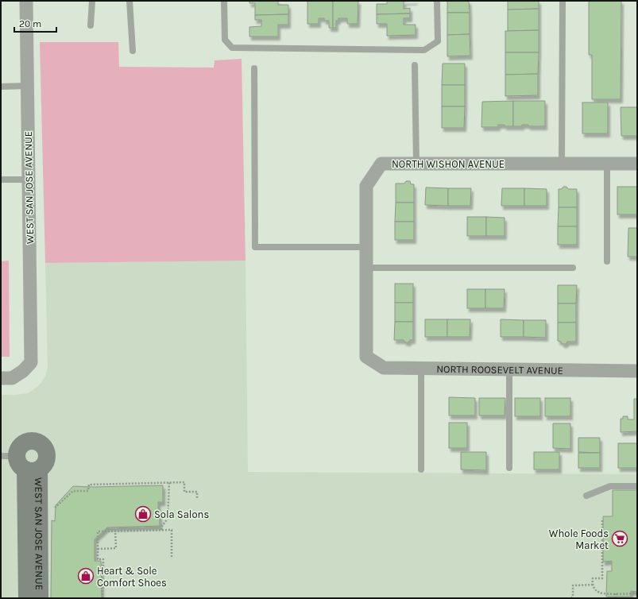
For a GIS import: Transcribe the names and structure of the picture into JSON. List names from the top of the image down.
{
  "streets": {
    "street": ["NORTH WISHON AVENUE", "WEST SAN JOSE AVENUE", "NORTH ROOSEVELT AVENUE"]
  },
  "crossings": [
    ["NORTH WISHON AVENUE", "NORTH ROOSEVELT AVENUE"]
  ],
  "places": {
    "shop": ["Sola Salons", "Heart & Sole Comfort Shoes"],
    "supermarket": ["Whole Foods Market"]
  },
  "scale_bar": "20 m"
}
